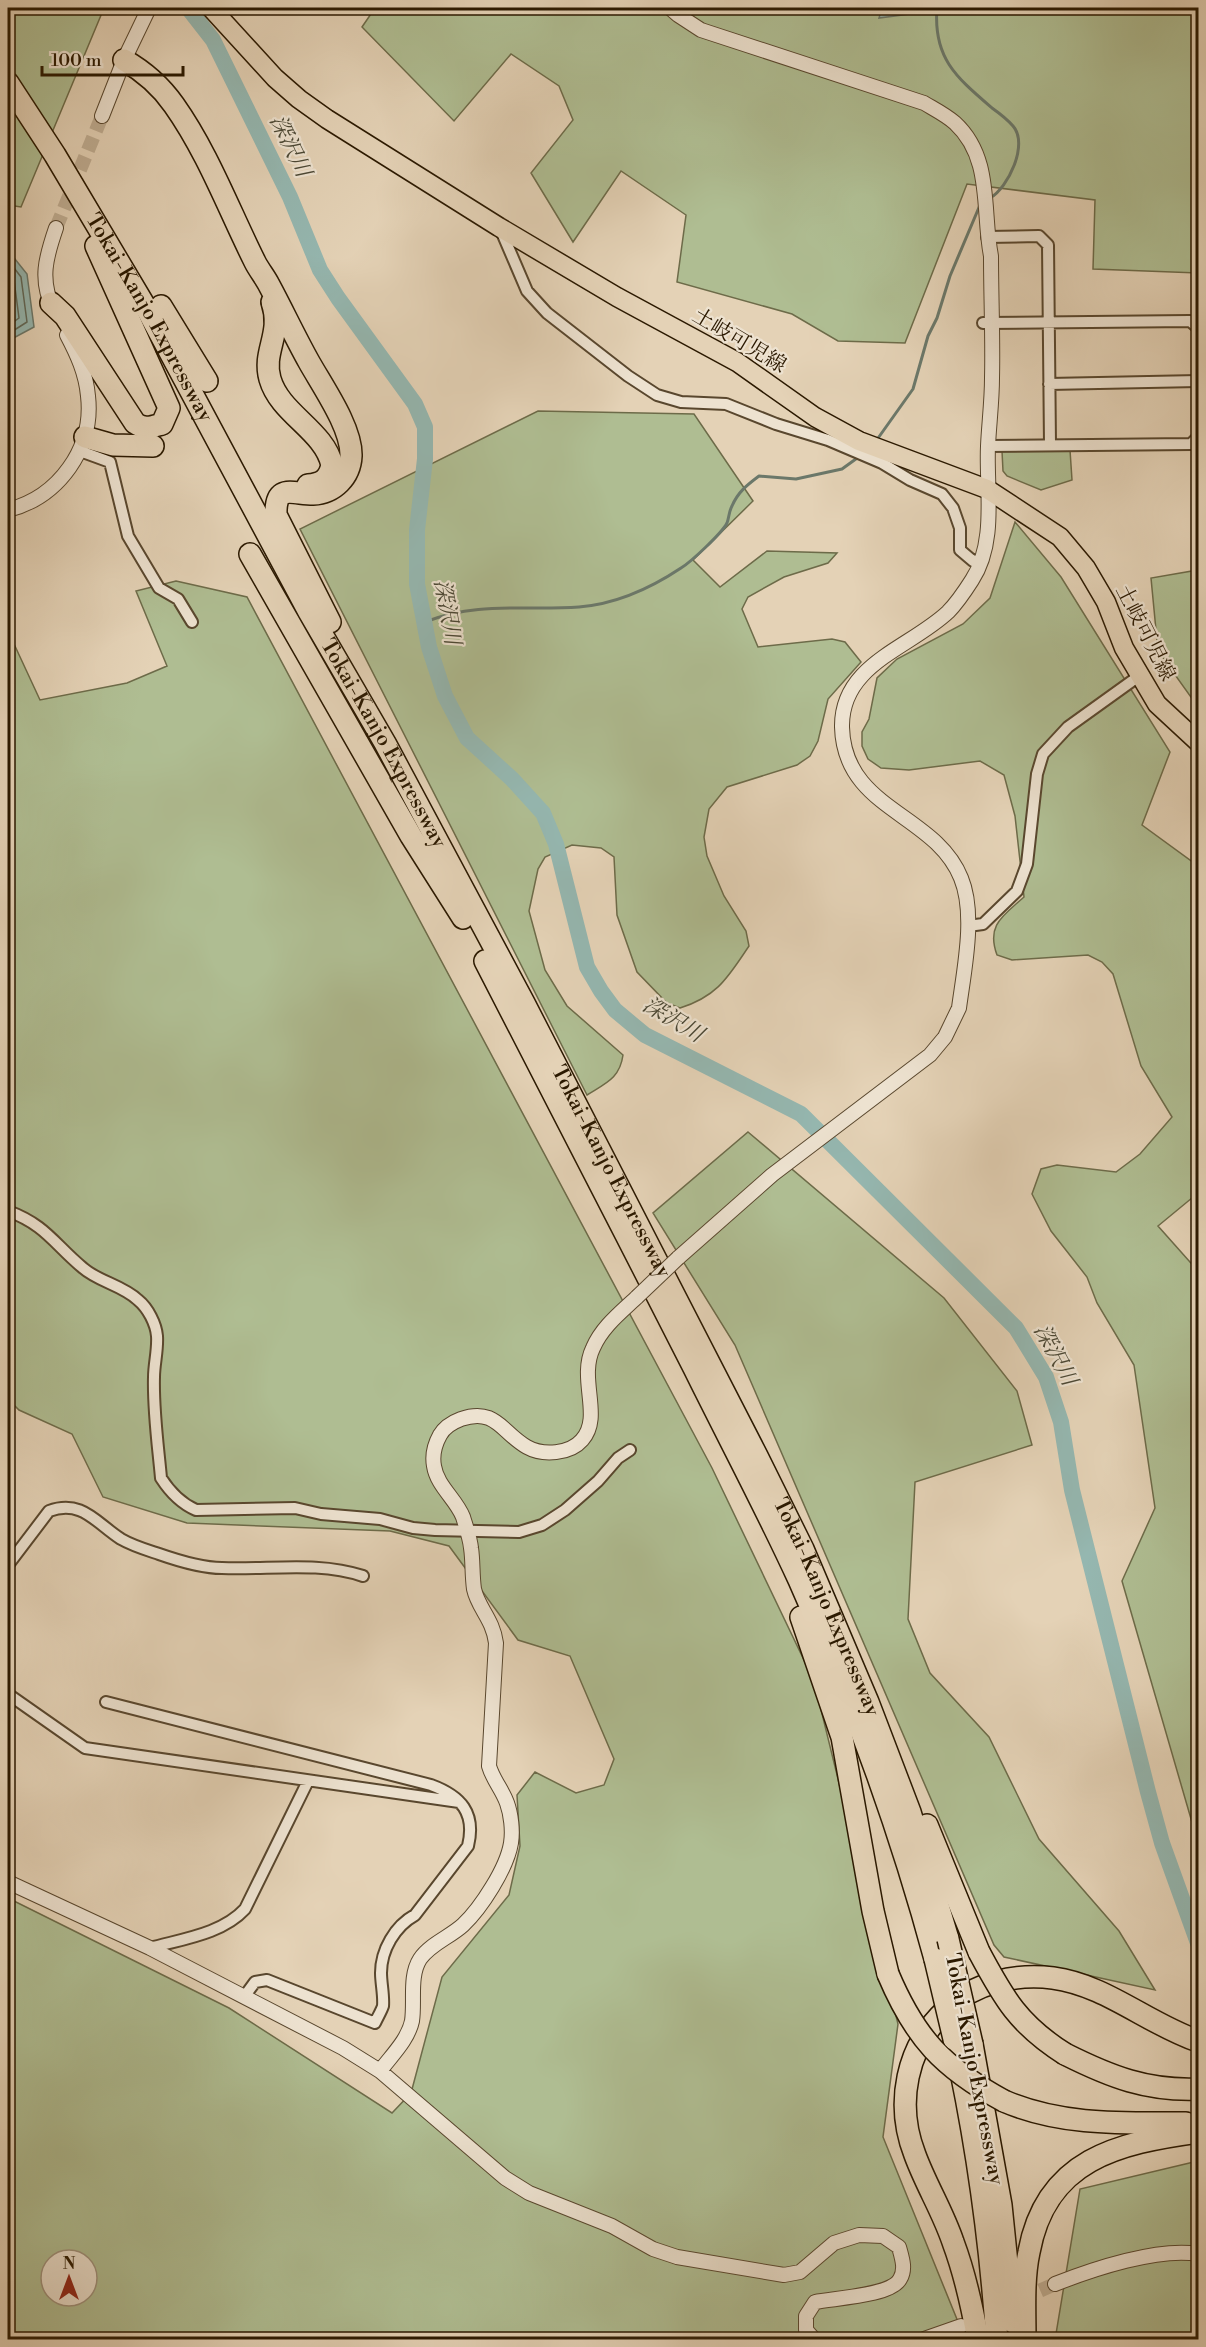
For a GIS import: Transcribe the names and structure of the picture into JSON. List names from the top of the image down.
{
  "streets": {
    "highway": ["Tokai-Kanjo Expressway"],
    "main road": ["土岐可児線"]
  },
  "water": ["深沢川"],
  "scale_bar": "100 m",
  "north": "top"
}
